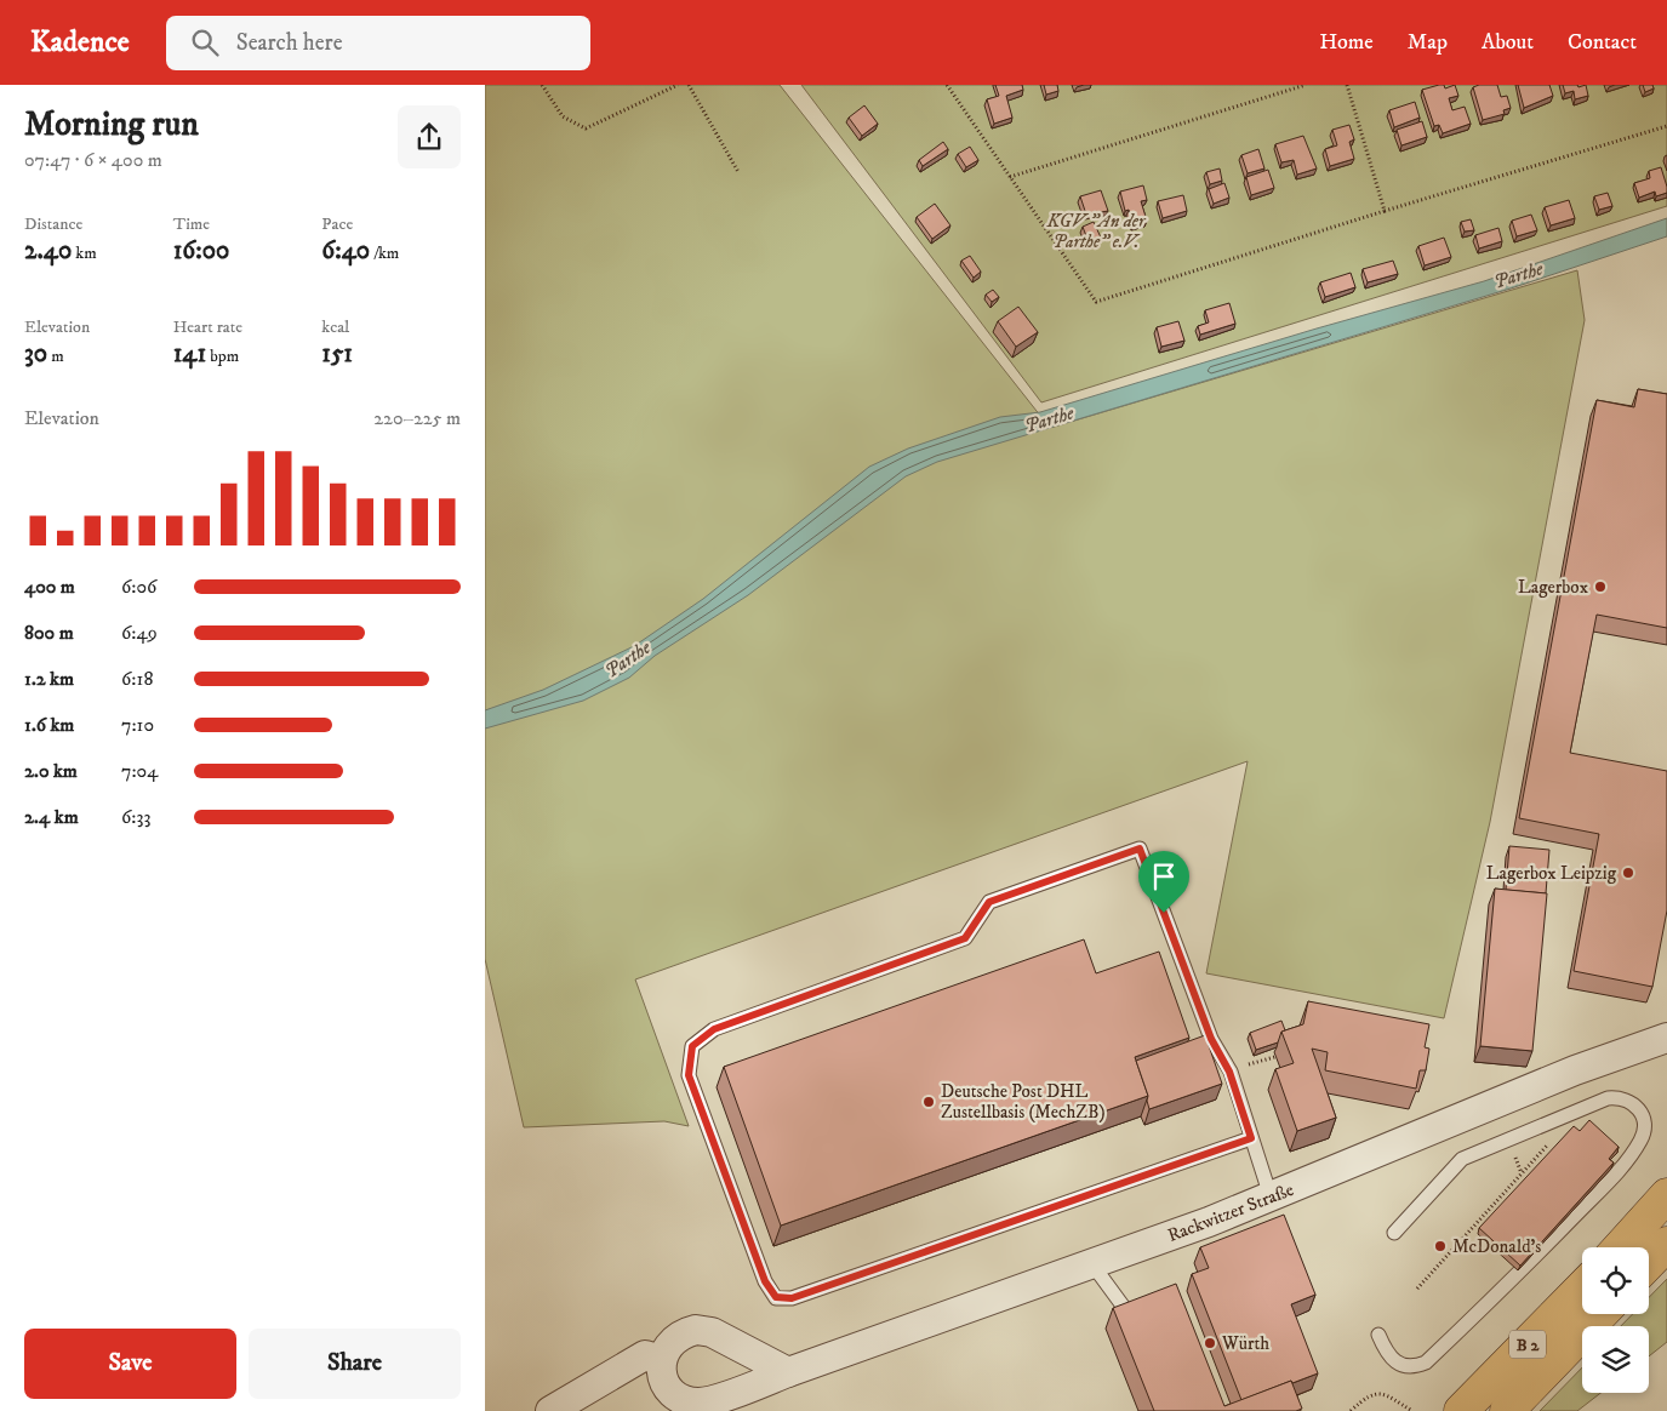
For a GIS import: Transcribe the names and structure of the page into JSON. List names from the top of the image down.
{
  "streets": {
    "main road": ["B 2"],
    "street": ["Rackwitzer Straße"]
  },
  "water": ["Parthe"],
  "parks": ["KGV \"An der Parthe\" e.V."],
  "places": [
    "Lagerbox",
    "Lagerbox Leipzig",
    "Deutsche Post DHL Zustellbasis (MechZB)",
    "McDonald's",
    "Würth"
  ],
  "page": {
    "header": "Kadence",
    "search": "Search here",
    "nav": [
      "Home",
      "Map",
      "About",
      "Contact"
    ],
    "heading": ["Morning run", "07:47 · 6 × 400 m"],
    "stats": [
      ["Distance", "2.40 km"],
      ["Time", "16:00"],
      ["Pace", "6:40 /km"],
      ["Elevation", "30 m"],
      ["Heart rate", "141 bpm"],
      ["kcal", "151"]
    ],
    "chart": ["Elevation", "220–225 m"],
    "list": [
      {
        "name": "400 m",
        "note": "6:06"
      },
      {
        "name": "800 m",
        "note": "6:49"
      },
      {
        "name": "1.2 km",
        "note": "6:18"
      },
      {
        "name": "1.6 km",
        "note": "7:10"
      },
      {
        "name": "2.0 km",
        "note": "7:04"
      },
      {
        "name": "2.4 km",
        "note": "6:33"
      }
    ],
    "buttons": ["Save", "Share"]
  }
}
